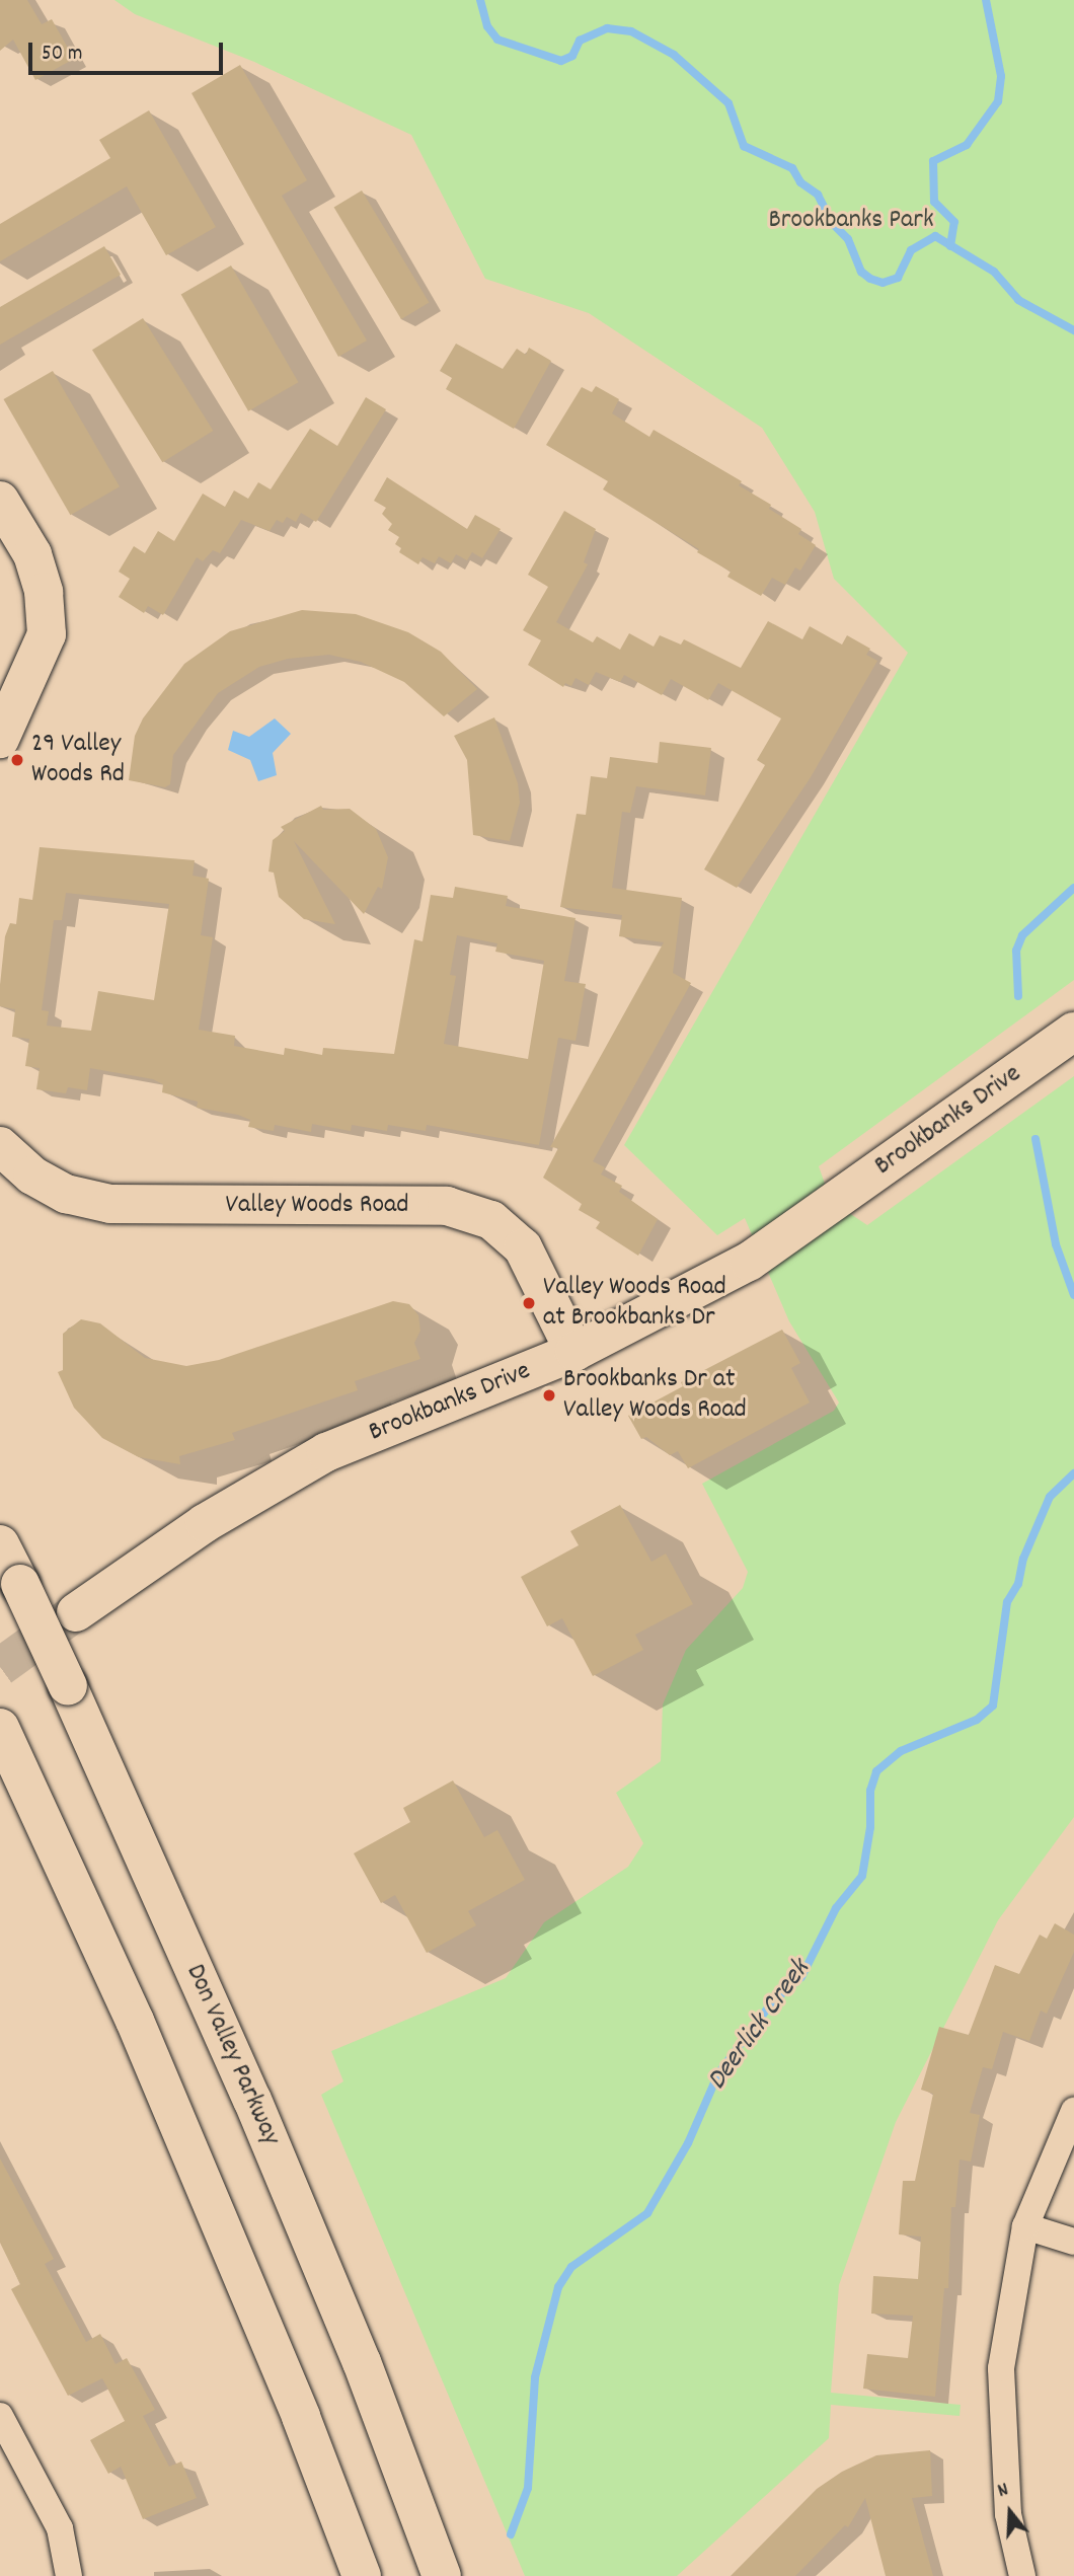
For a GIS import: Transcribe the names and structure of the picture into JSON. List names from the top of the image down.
{
  "streets": {
    "main road": ["Brookbanks Drive", "Valley Woods Road", "Don Valley Parkway"]
  },
  "crossings": [
    ["Brookbanks Drive", "Valley Woods Road"]
  ],
  "water": ["Deerlick Creek"],
  "parks": ["Brookbanks Park"],
  "places": ["29 Valley Woods Rd", "Valley Woods Road at Brookbanks Dr", "Brookbanks Dr at Valley Woods Road"],
  "scale_bar": "50 m",
  "north": "top"
}
